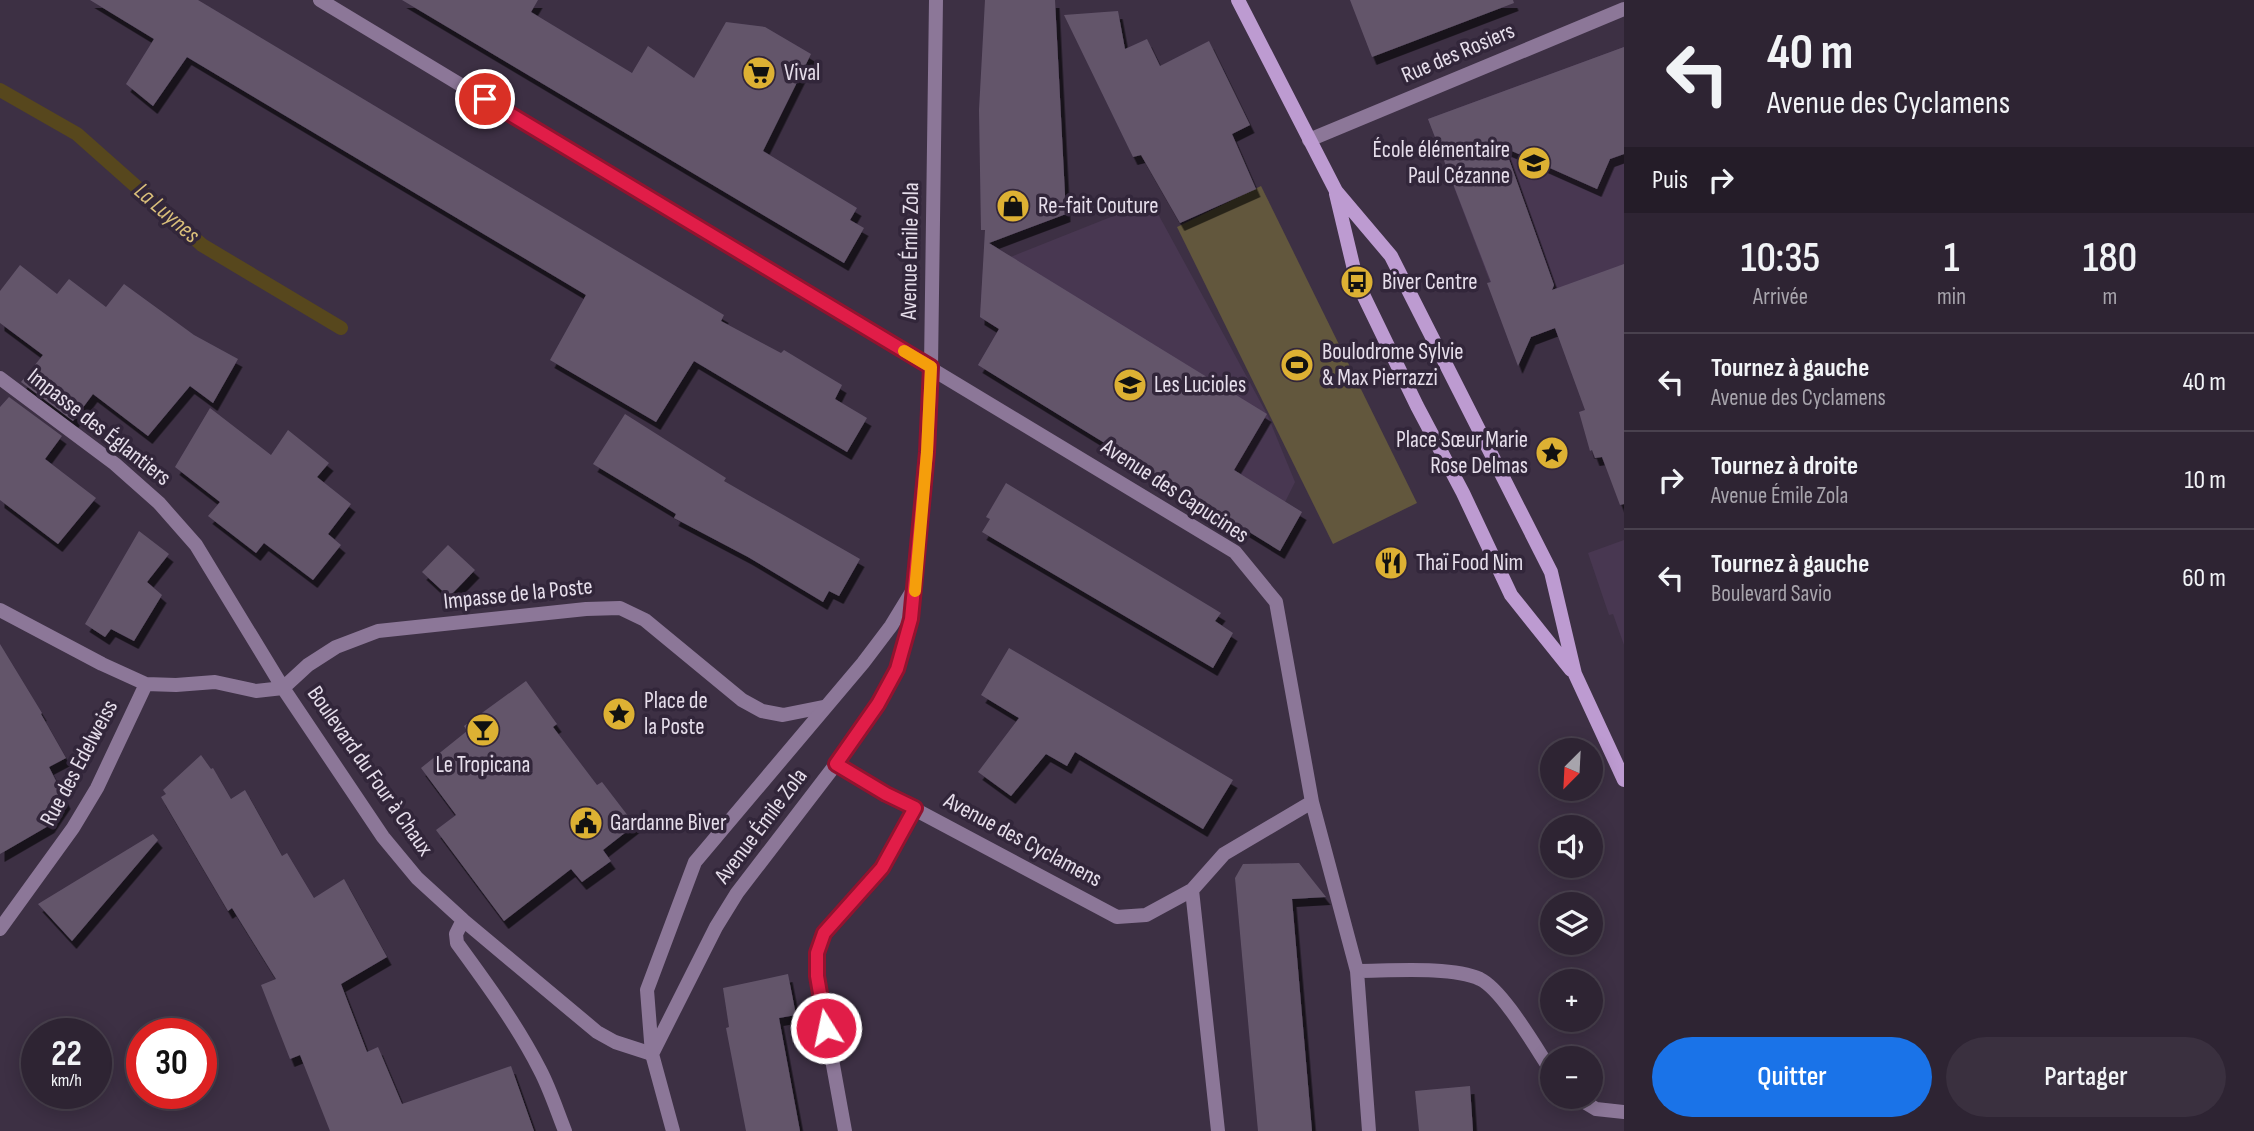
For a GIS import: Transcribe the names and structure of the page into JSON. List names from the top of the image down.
{
  "streets": {
    "street": [
      "Rue des Rosiers",
      "Avenue Émile Zola",
      "Impasse des Églantiers",
      "Avenue des Capucines",
      "Impasse de la Poste",
      "Rue des Edelweiss",
      "Boulevard du Four à Chaux",
      "Avenue des Cyclamens"
    ]
  },
  "crossings": [
    ["Avenue Émile Zola", "Avenue des Capucines"],
    ["Avenue Émile Zola", "Impasse de la Poste"],
    ["Avenue Émile Zola", "Boulevard du Four à Chaux"],
    ["Avenue Émile Zola", "Avenue des Cyclamens"],
    ["Impasse des Églantiers", "Impasse de la Poste"],
    ["Impasse des Églantiers", "Boulevard du Four à Chaux"],
    ["Avenue des Capucines", "Avenue des Cyclamens"],
    ["Impasse de la Poste", "Boulevard du Four à Chaux"],
    ["Rue des Edelweiss", "Boulevard du Four à Chaux"]
  ],
  "water": ["La Luynes"],
  "places": {
    "supermarket": ["Vival"],
    "school or university": ["École élémentaire Paul Cézanne", "Les Lucioles"],
    "shop": ["Re-fait Couture"],
    "bus stop": ["Biver Centre"],
    "sports": ["Boulodrome Sylvie & Max Pierrazzi"],
    "place": ["Place Sœur Marie Rose Delmas", "Place de la Poste"],
    "restaurant": ["Thaï Food Nim"],
    "bar": ["Le Tropicana"],
    "public building": ["Gardanne Biver"]
  },
  "north": "bottom left",
  "page": {
    "turn": ["40 m", "Avenue des Cyclamens"],
    "then": "Puis",
    "eta": [
      "10:35",
      "Arrivée",
      "1",
      "min",
      "180",
      "m"
    ],
    "list": [
      {
        "name": "Tournez à gauche",
        "note": "Avenue des Cyclamens",
        "value": "40 m"
      },
      {
        "name": "Tournez à droite",
        "note": "Avenue Émile Zola",
        "value": "10 m"
      },
      {
        "name": "Tournez à gauche",
        "note": "Boulevard Savio",
        "value": "60 m"
      }
    ],
    "map_buttons": ["+", "−"],
    "speed": "22 km/h",
    "limit": "30",
    "buttons": ["Quitter", "Partager"]
  }
}
